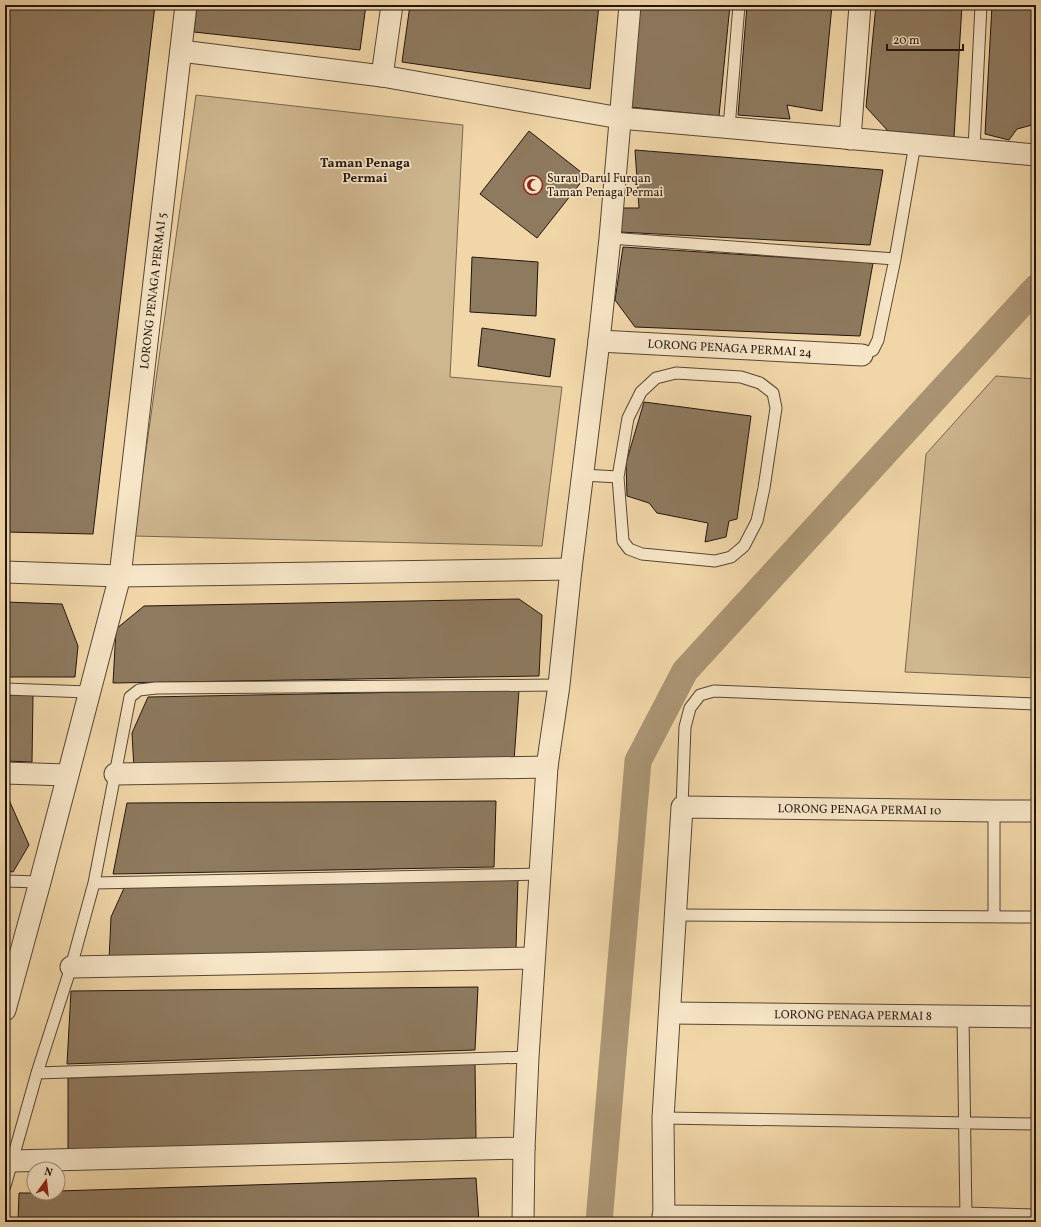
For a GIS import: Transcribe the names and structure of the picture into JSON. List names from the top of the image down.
{
  "streets": {
    "street": [
      "LORONG PENAGA PERMAI 5",
      "LORONG PENAGA PERMAI 24",
      "LORONG PENAGA PERMAI 10",
      "LORONG PENAGA PERMAI 8"
    ]
  },
  "districts": ["Taman Penaga Permai"],
  "places": {
    "mosque": ["Surau Darul Furqan Taman Penaga Permai"]
  },
  "scale_bar": "20 m",
  "north": "top"
}
